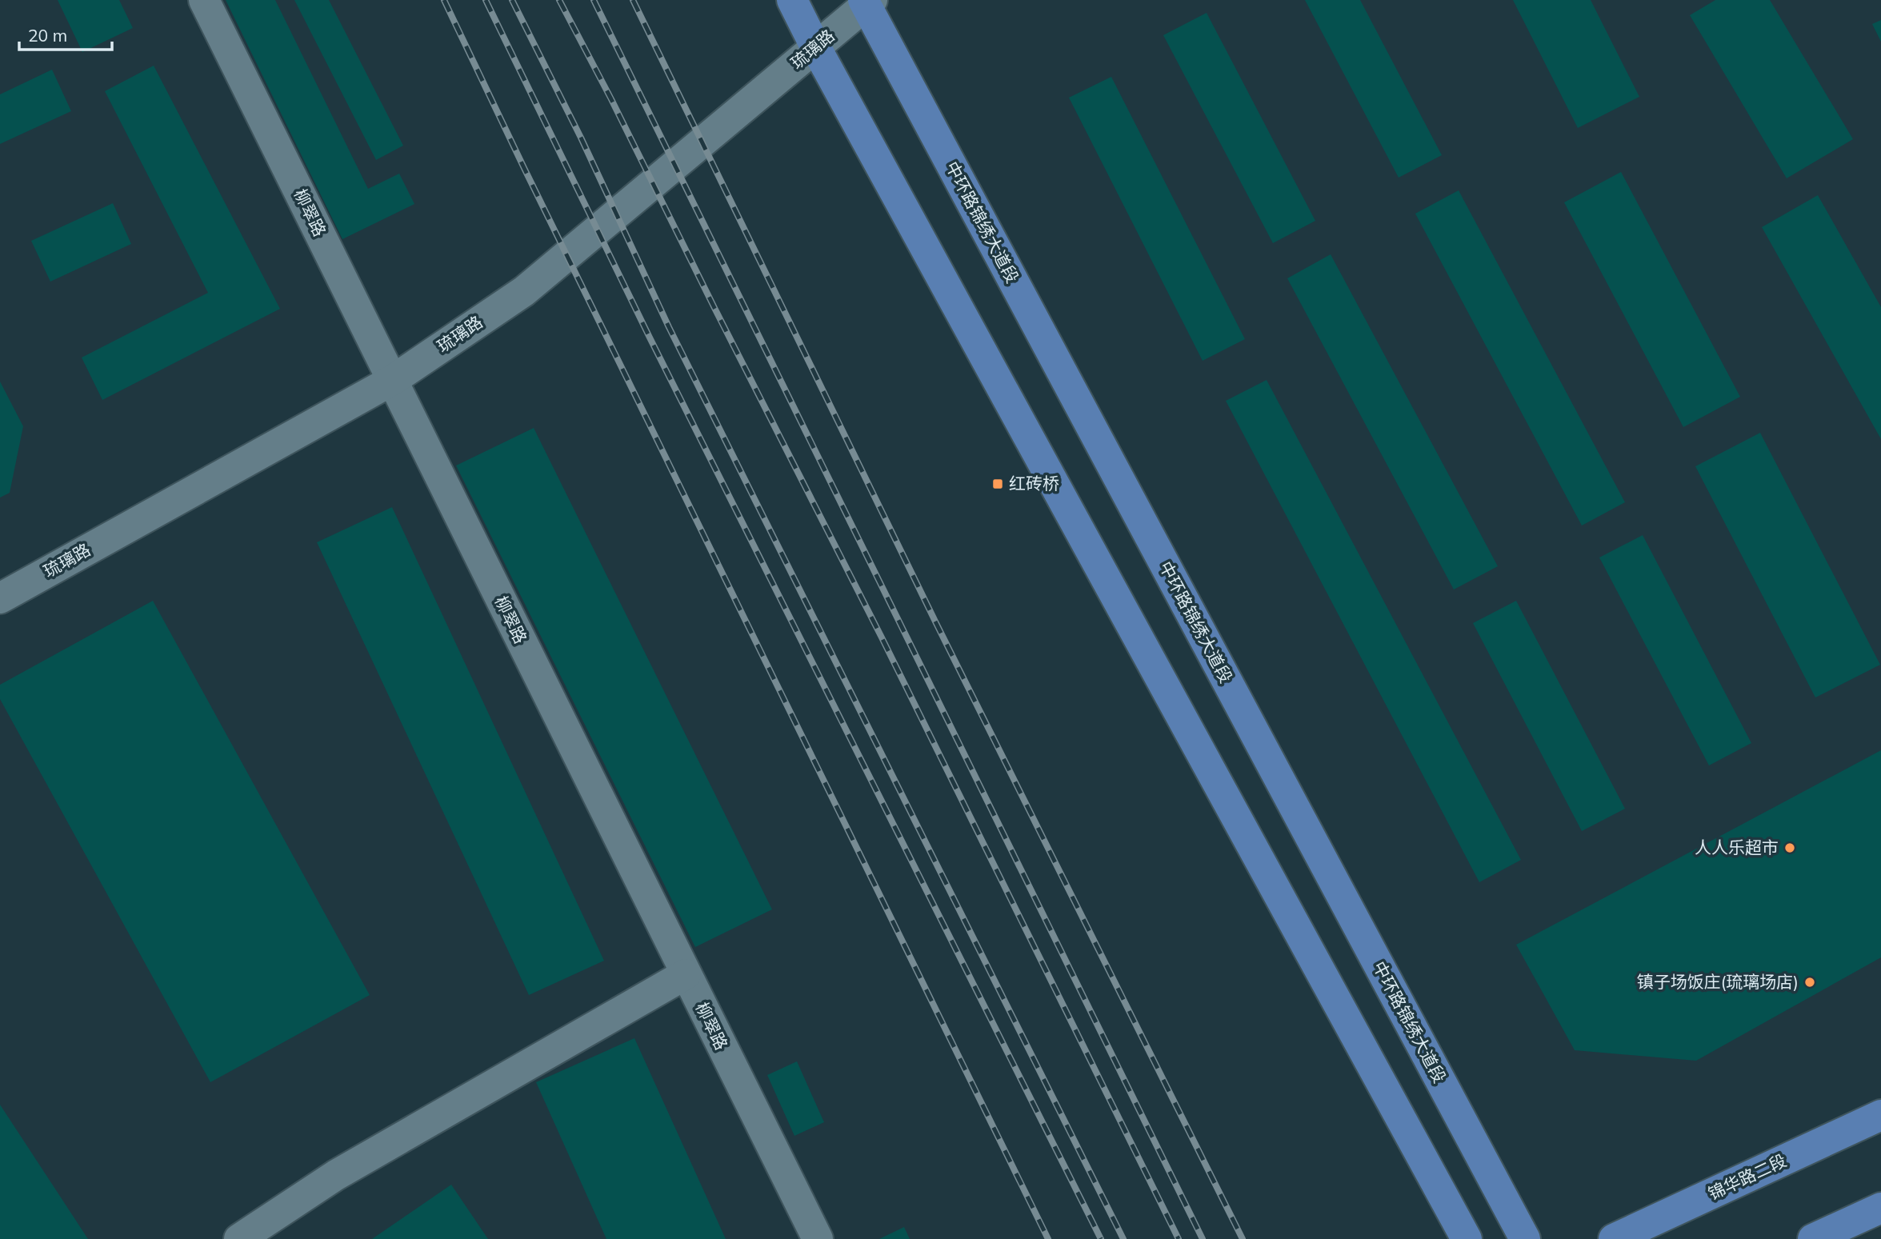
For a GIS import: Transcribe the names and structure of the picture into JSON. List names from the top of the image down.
{
  "streets": {
    "main road": ["中环路锦绣大道段", "锦华路二段"],
    "street": ["琉璃路", "柳翠路"]
  },
  "crossings": [
    ["琉璃路", "柳翠路"],
    ["琉璃路", "中环路锦绣大道段"]
  ],
  "places": {
    "transit": ["红砖桥"],
    "other": ["人人乐超市", "镇子场饭庄(琉璃场店)"]
  },
  "scale_bar": "20 m"
}
